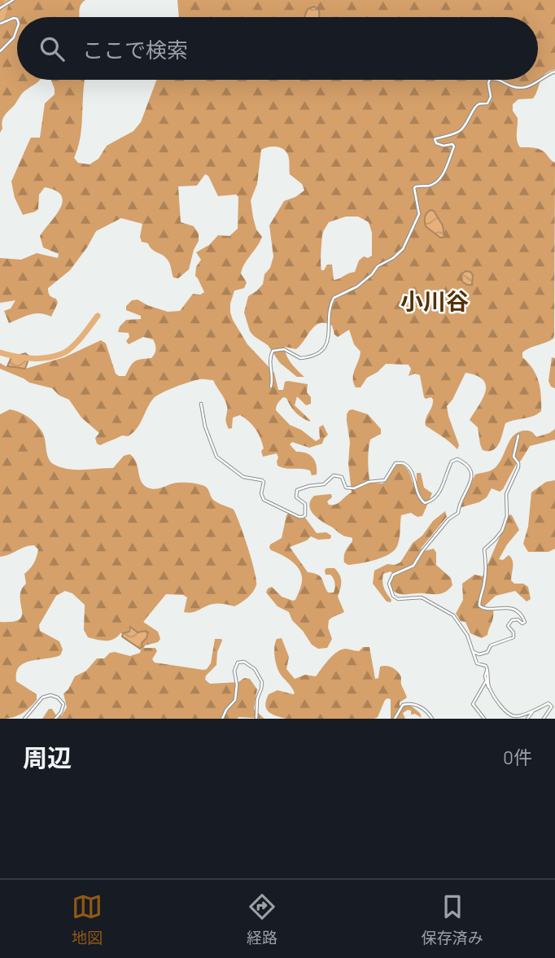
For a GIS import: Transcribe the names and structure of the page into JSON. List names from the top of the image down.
{
  "districts": ["小川谷"],
  "page": {
    "search": "ここで検索",
    "heading": ["周辺", "0件"],
    "nav": ["地図", "経路", "保存済み"]
  }
}
